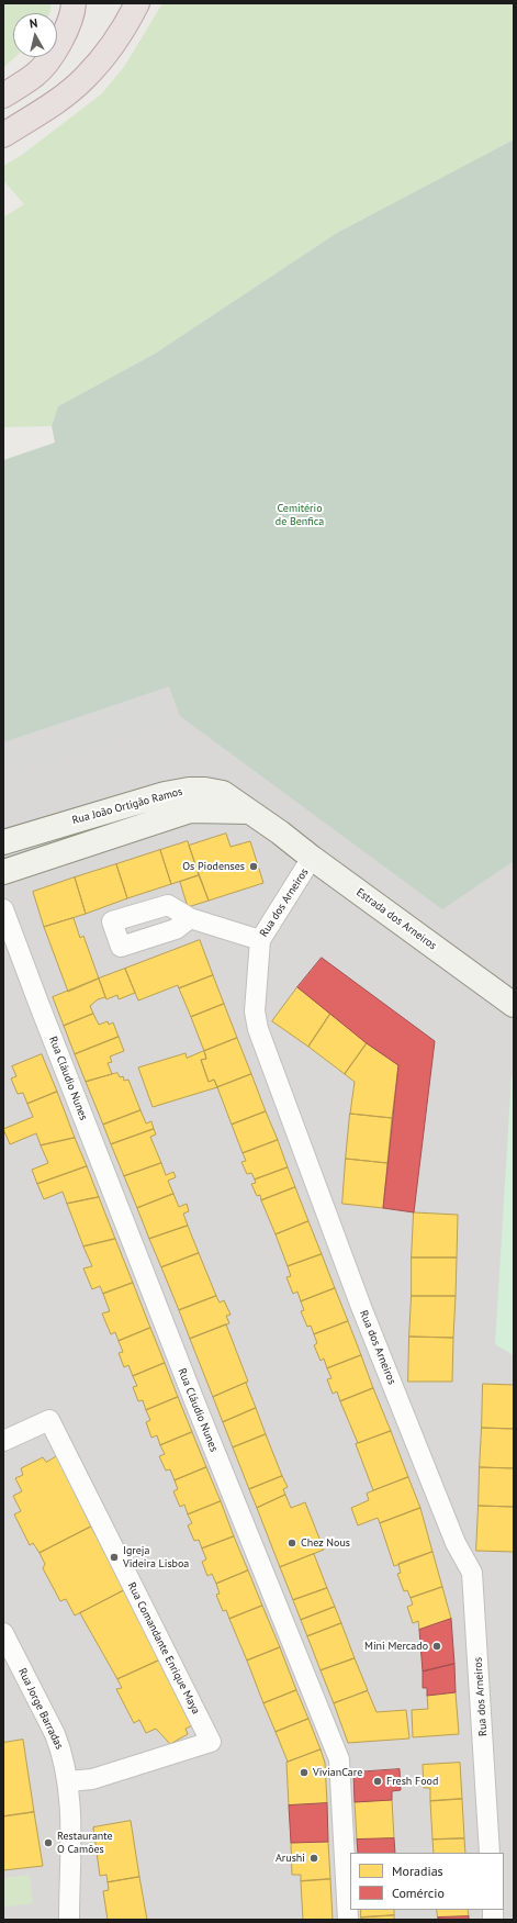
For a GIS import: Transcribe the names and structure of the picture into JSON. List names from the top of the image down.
{
  "streets": {
    "street": [
      "Rua João Ortigão Ramos",
      "Rua dos Arneiros",
      "Estrada dos Arneiros",
      "Rua Cláudio Nunes",
      "Rua Comandante Enrique Maya",
      "Rua Jorge Barradas"
    ]
  },
  "crossings": [
    ["Rua João Ortigão Ramos", "Estrada dos Arneiros"],
    ["Rua dos Arneiros", "Estrada dos Arneiros"],
    ["Rua Comandante Enrique Maya", "Rua Jorge Barradas"]
  ],
  "parks": ["Cemitério de Benfica"],
  "places": [
    "Os Piodenses",
    "Chez Nous",
    "Igreja Videira Lisboa",
    "Mini Mercado",
    "VivianCare",
    "Fresh Food",
    "Restaurante O Camões",
    "Arushi"
  ],
  "legend": ["Moradias", "Comércio"],
  "north": "top"
}
